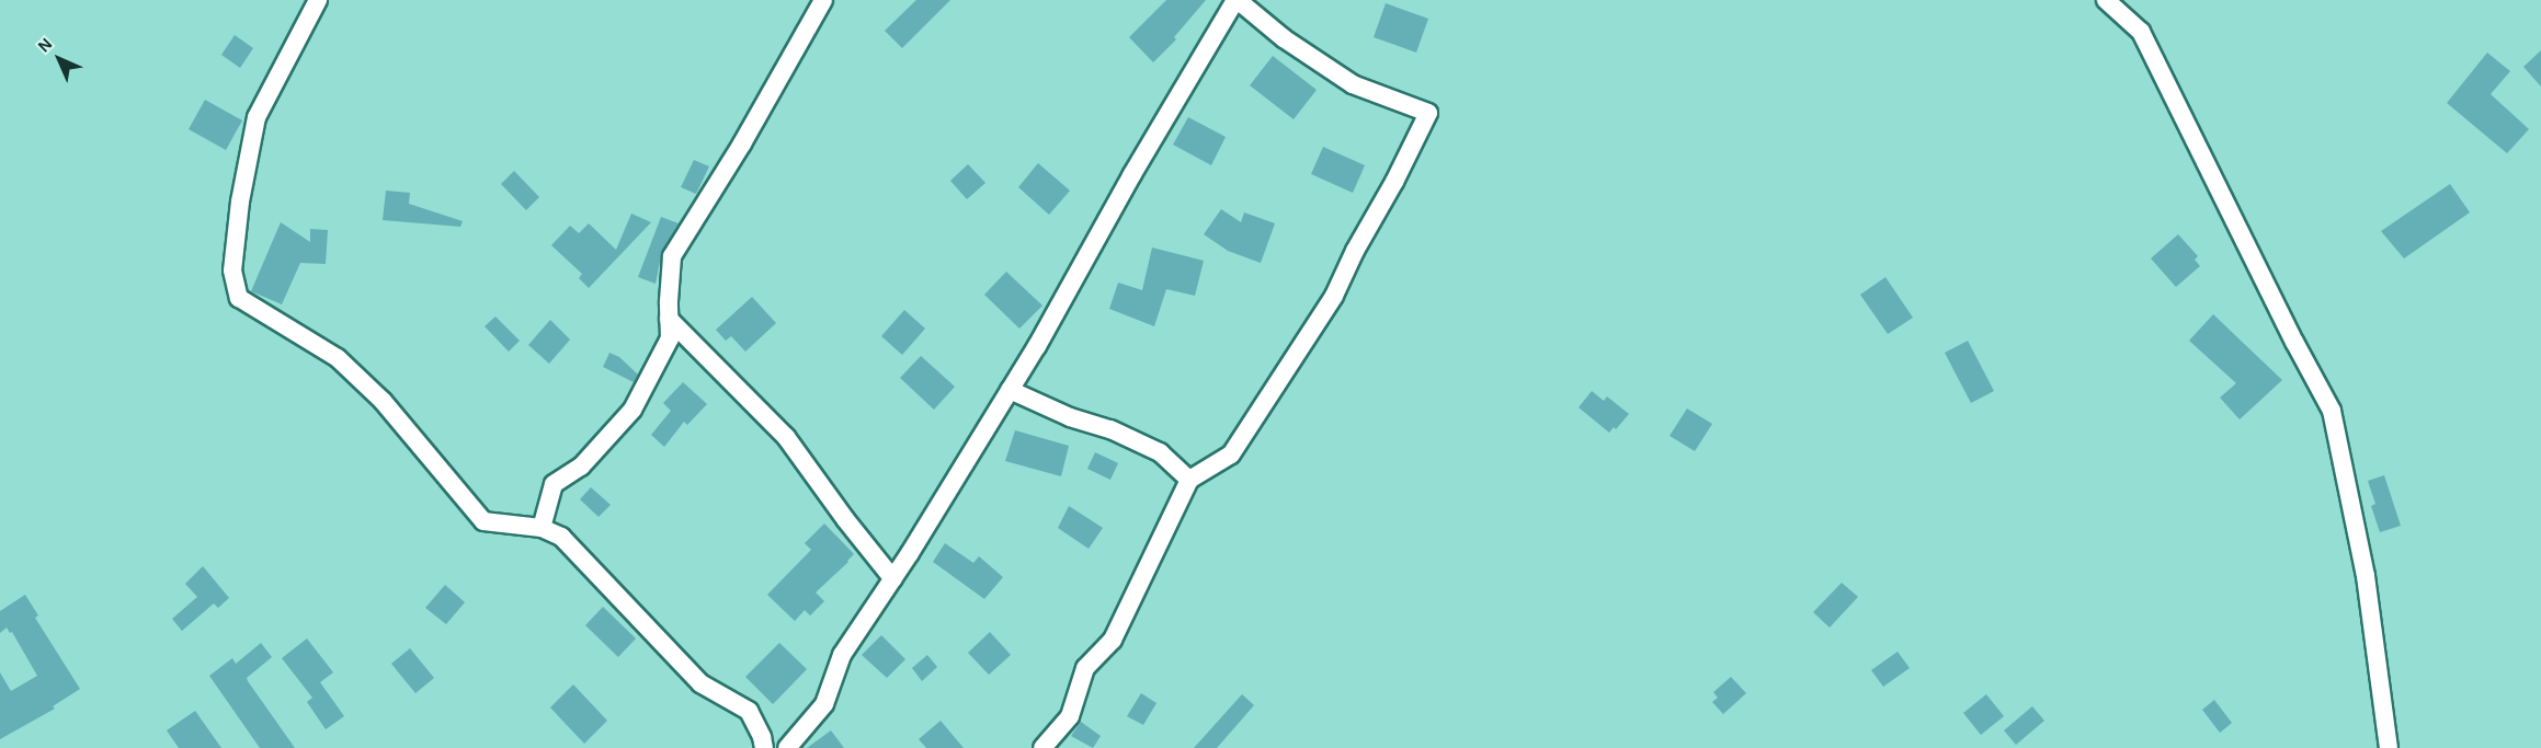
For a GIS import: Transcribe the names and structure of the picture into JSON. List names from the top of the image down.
{
  "north": "top left"
}
